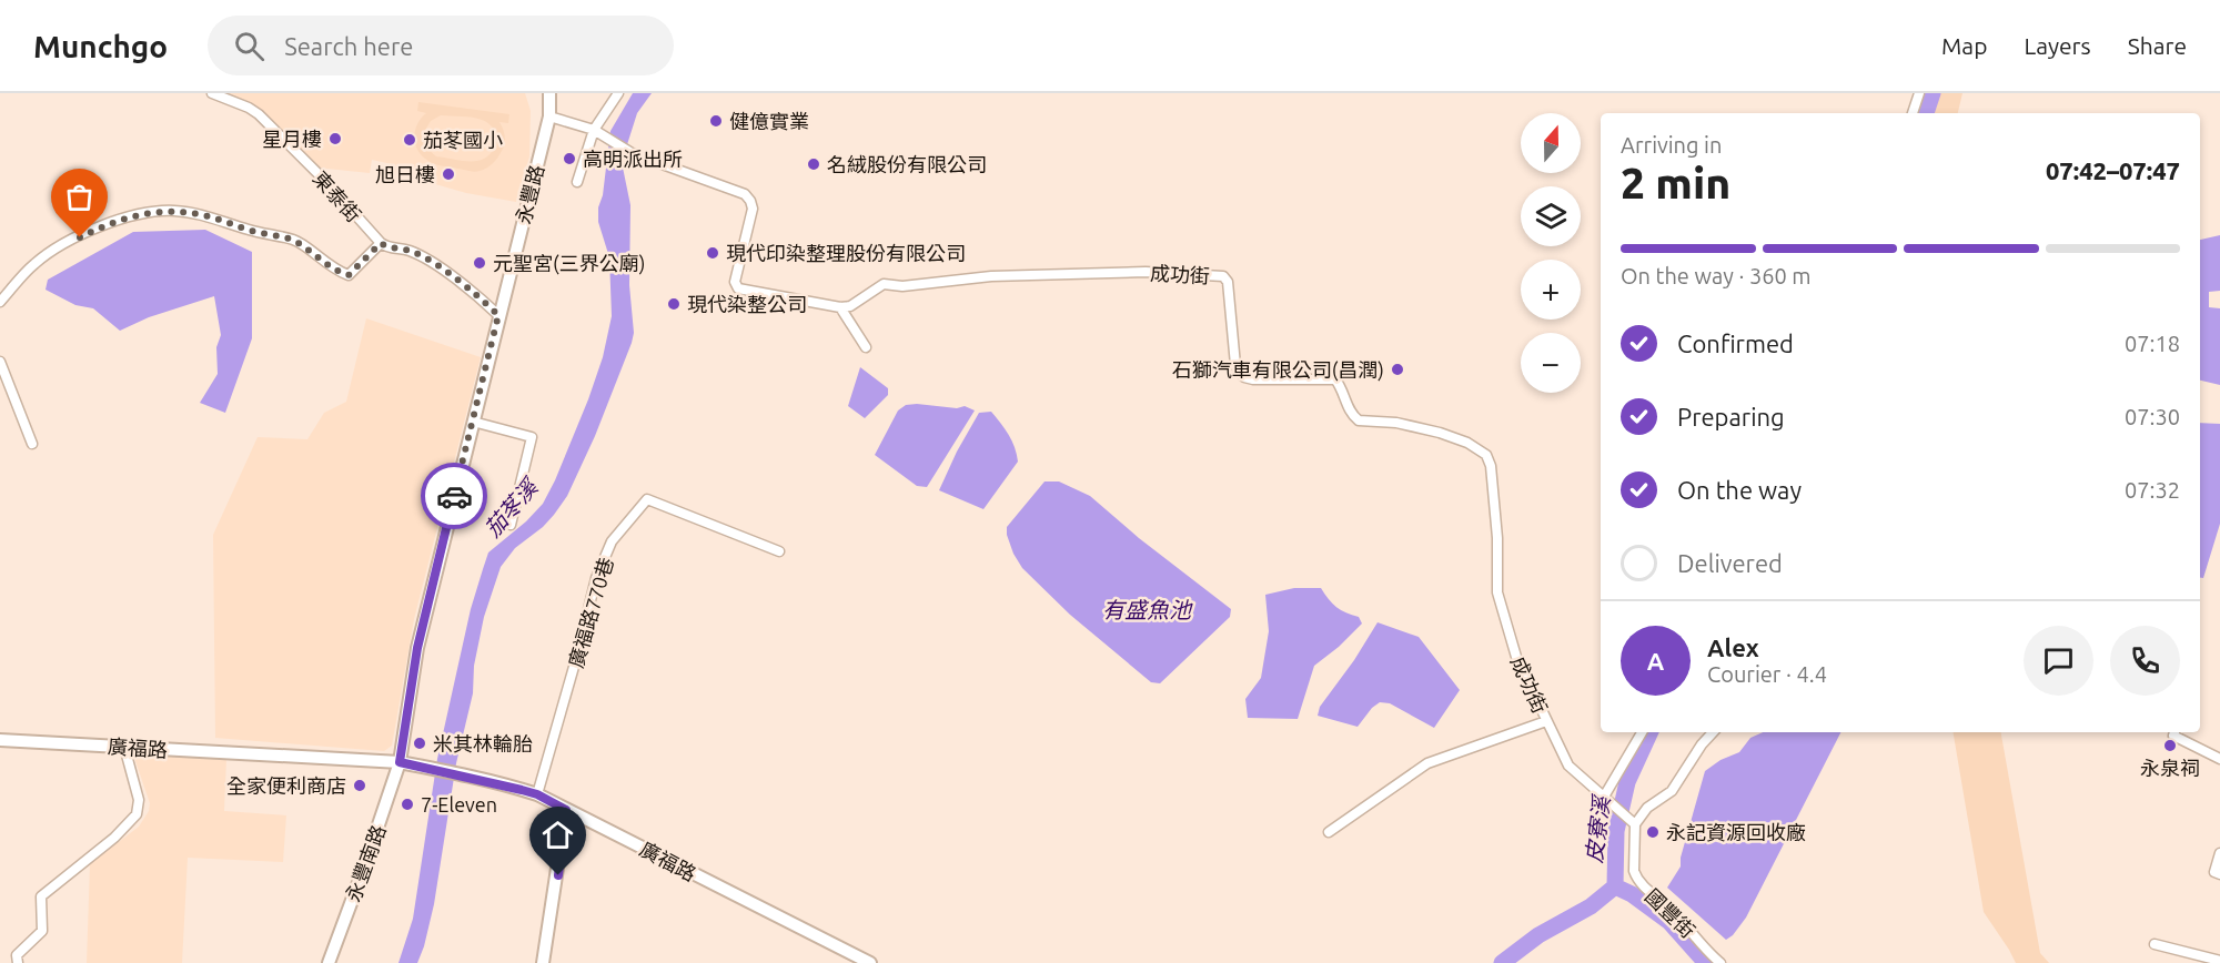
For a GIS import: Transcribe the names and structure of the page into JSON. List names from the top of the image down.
{
  "streets": {
    "street": [
      "永豐路",
      "東泰街",
      "成功街",
      "廣福路770巷",
      "廣福路",
      "永豐南路",
      "國豐街"
    ]
  },
  "crossings": [
    ["永豐路", "廣福路"],
    ["永豐路", "永豐南路"],
    ["成功街", "國豐街"],
    ["廣福路770巷", "廣福路"],
    ["廣福路", "永豐南路"]
  ],
  "water": ["茄苳溪", "有盛魚池", "皮寮溪"],
  "places": [
    "健億實業",
    "星月樓",
    "茄苳國小",
    "高明派出所",
    "名絨股份有限公司",
    "旭日樓",
    "現代印染整理股份有限公司",
    "元聖宮(三界公廟)",
    "現代染整公司",
    "石獅汽車有限公司(昌潤)",
    "米其林輪胎",
    "永泉祠",
    "全家便利商店",
    "7-Eleven",
    "永記資源回收廠"
  ],
  "north": "top",
  "page": {
    "header": "Munchgo",
    "search": "Search here",
    "nav": ["Map", "Layers", "Share"],
    "map_buttons": ["+", "−"],
    "heading": ["2 min", "Arriving in", "07:42–07:47"],
    "panel": ["Alex", "Courier · 4.4"],
    "bar": "On the way · 360 m",
    "list": [
      ["Confirmed", "07:18"],
      ["Preparing", "07:30"],
      ["On the way", "07:32"],
      "Delivered"
    ],
    "round": "A"
  }
}
